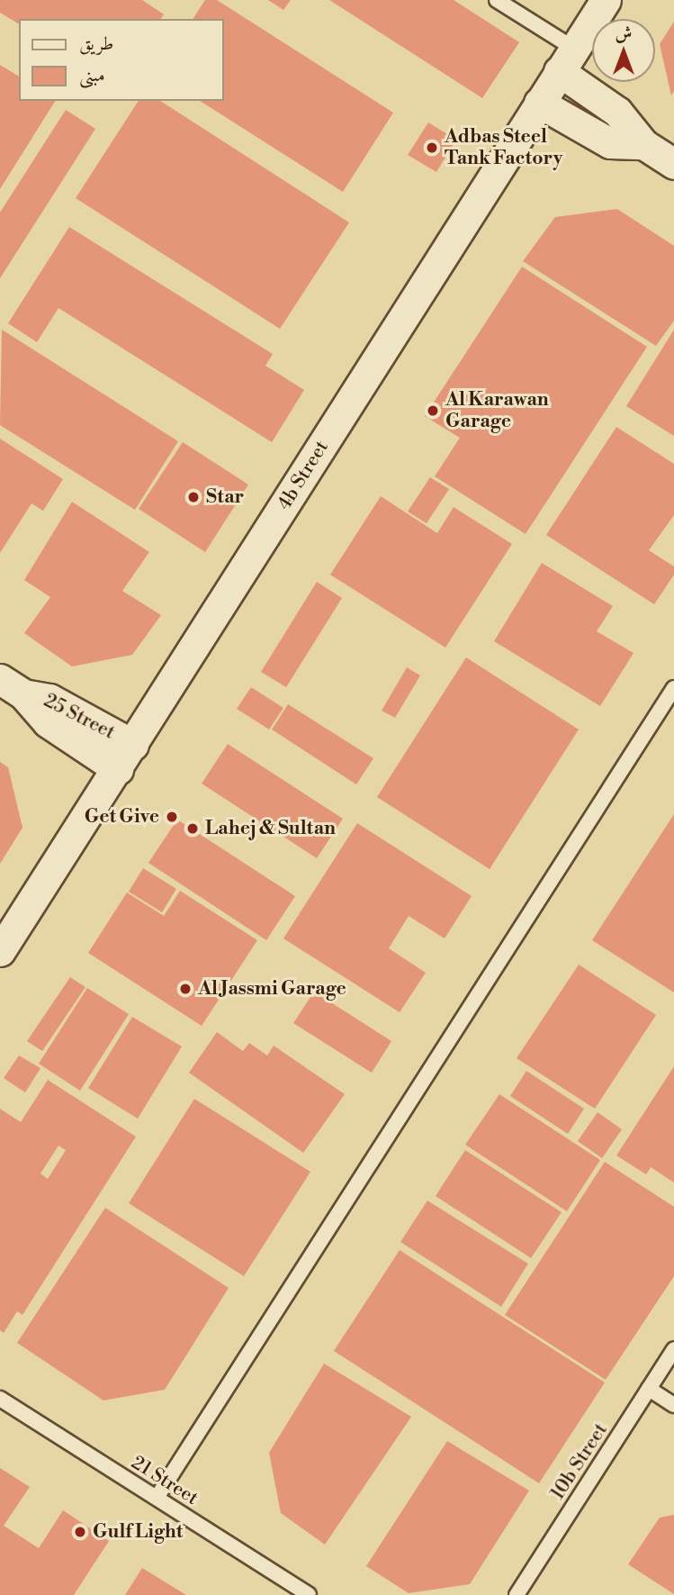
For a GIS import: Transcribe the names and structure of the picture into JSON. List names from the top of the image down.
{
  "streets": {
    "street": ["4b Street", "25 Street"],
    "lane": ["10b Street", "21 Street"]
  },
  "crossings": [
    ["4b Street", "25 Street"]
  ],
  "places": [
    "Adbas Steel Tank Factory",
    "Al Karawan Garage",
    "Star",
    "Get Give",
    "Lahej & Sultan",
    "Al Jassmi Garage",
    "Gulf Light"
  ],
  "legend": ["طريق", "مبنى"],
  "north": "top"
}
